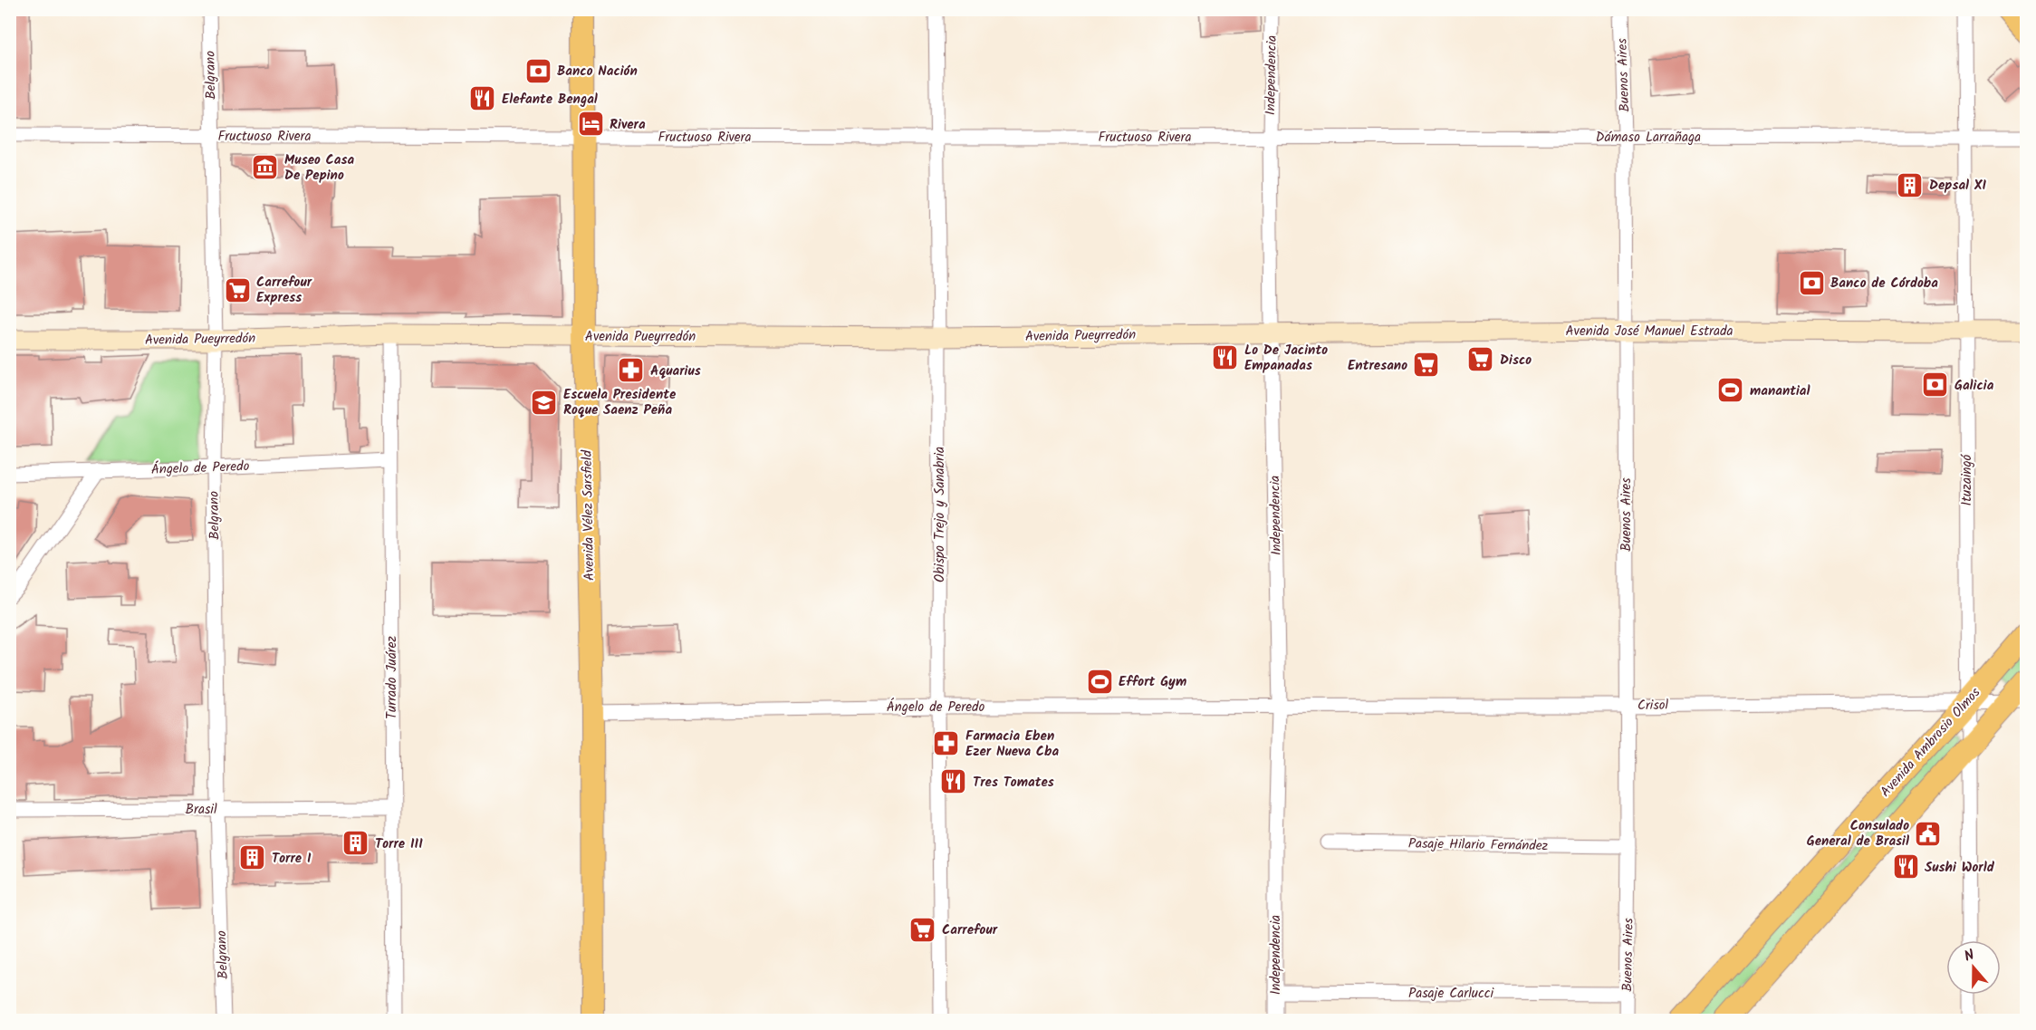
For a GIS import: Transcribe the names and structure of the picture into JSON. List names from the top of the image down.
{
  "streets": {
    "main road": [
      "Avenida José Manuel Estrada",
      "Avenida Pueyrredón",
      "Avenida Vélez Sarsfield",
      "Avenida Ambrosio Olmos"
    ],
    "street": [
      "Belgrano",
      "Independencia",
      "Buenos Aires",
      "Fructuoso Rivera",
      "Dámaso Larrañaga",
      "Ángelo de Peredo",
      "Ituzaingó",
      "Obispo Trejo y Sanabria",
      "Turrado Juárez",
      "Crisol",
      "Brasil",
      "Pasaje Hilario Fernández",
      "Pasaje Carlucci"
    ]
  },
  "crossings": [
    ["Belgrano", "Fructuoso Rivera"],
    ["Belgrano", "Avenida Pueyrredón"],
    ["Belgrano", "Ángelo de Peredo"],
    ["Belgrano", "Brasil"],
    ["Independencia", "Fructuoso Rivera"],
    ["Independencia", "Dámaso Larrañaga"],
    ["Independencia", "Avenida José Manuel Estrada"],
    ["Independencia", "Avenida Pueyrredón"],
    ["Independencia", "Ángelo de Peredo"],
    ["Independencia", "Crisol"],
    ["Independencia", "Pasaje Carlucci"],
    ["Buenos Aires", "Dámaso Larrañaga"],
    ["Buenos Aires", "Avenida José Manuel Estrada"],
    ["Buenos Aires", "Crisol"],
    ["Buenos Aires", "Pasaje Hilario Fernández"],
    ["Buenos Aires", "Pasaje Carlucci"],
    ["Fructuoso Rivera", "Dámaso Larrañaga"],
    ["Fructuoso Rivera", "Obispo Trejo y Sanabria"],
    ["Fructuoso Rivera", "Avenida Vélez Sarsfield"],
    ["Dámaso Larrañaga", "Ituzaingó"],
    ["Avenida José Manuel Estrada", "Avenida Pueyrredón"],
    ["Avenida José Manuel Estrada", "Ituzaingó"],
    ["Avenida Pueyrredón", "Obispo Trejo y Sanabria"],
    ["Avenida Pueyrredón", "Avenida Vélez Sarsfield"],
    ["Avenida Pueyrredón", "Turrado Juárez"],
    ["Ángelo de Peredo", "Obispo Trejo y Sanabria"],
    ["Ángelo de Peredo", "Avenida Vélez Sarsfield"],
    ["Ángelo de Peredo", "Turrado Juárez"],
    ["Ángelo de Peredo", "Crisol"],
    ["Ituzaingó", "Crisol"],
    ["Ituzaingó", "Avenida Ambrosio Olmos"],
    ["Turrado Juárez", "Brasil"],
    ["Crisol", "Avenida Ambrosio Olmos"]
  ],
  "places": {
    "bank": ["Banco Nación", "Banco de Córdoba", "Galicia"],
    "restaurant": [
      "Elefante Bengal",
      "Lo De Jacinto Empanadas",
      "Tres Tomates",
      "Sushi World"
    ],
    "hotel": ["Rivera"],
    "museum": ["Museo Casa De Pepino"],
    "building": ["Depsal XI", "Torre III", "Torre I"],
    "supermarket": [
      "Carrefour Express",
      "Disco",
      "Entresano",
      "Carrefour"
    ],
    "pharmacy": ["Aquarius", "Farmacia Eben Ezer Nueva Cba"],
    "sports": ["manantial", "Effort Gym"],
    "school or university": ["Escuela Presidente Roque Saenz Peña"],
    "public building": ["Consulado General de Brasil"]
  },
  "north": "top"
}
